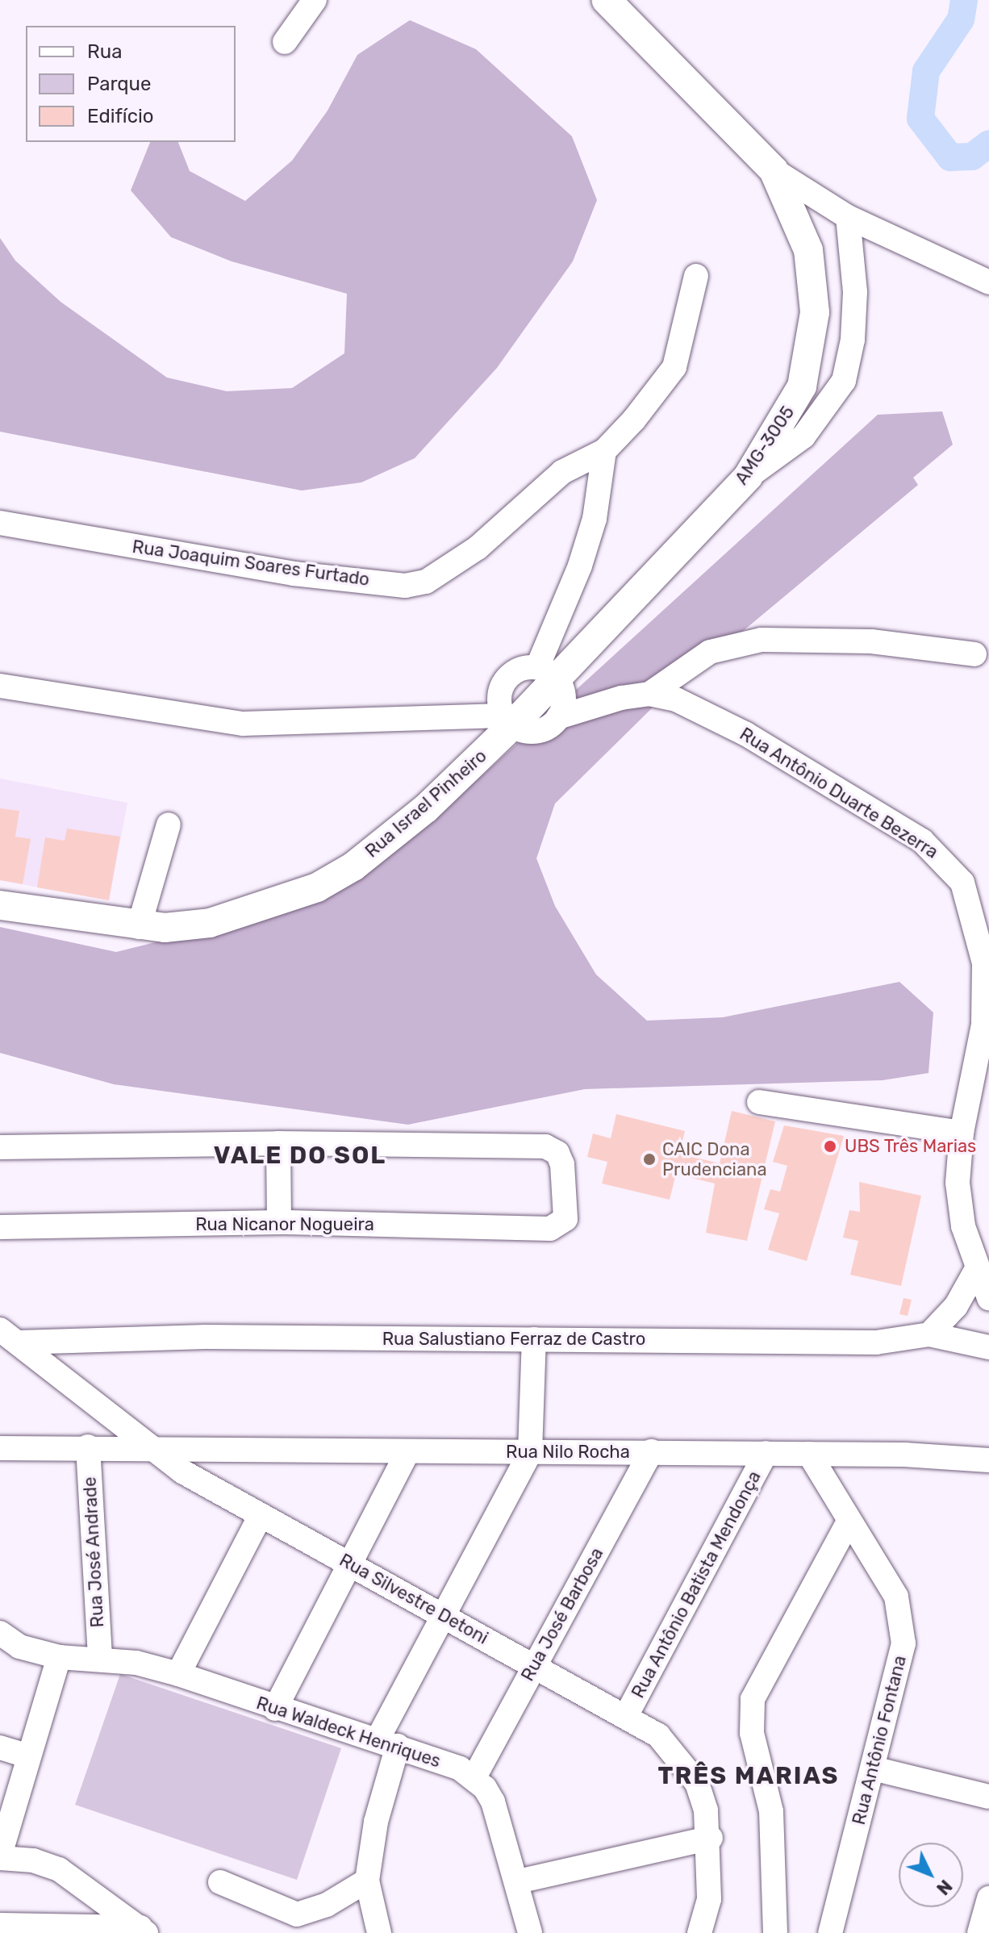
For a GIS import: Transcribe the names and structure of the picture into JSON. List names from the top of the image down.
{
  "streets": {
    "main road": ["AMG-3005", "Rua Israel Pinheiro"],
    "street": [
      "Rua Joaquim Soares Furtado",
      "Rua Antônio Duarte Bezerra",
      "Rua Nicanor Nogueira",
      "Rua Salustiano Ferraz de Castro",
      "Rua Nilo Rocha",
      "Rua José Andrade",
      "Rua Antônio Batista Mendonça",
      "Rua Silvestre Detoni",
      "Rua José Barbosa",
      "Rua Waldeck Henriques",
      "Rua Antônio Fontana"
    ]
  },
  "crossings": [
    ["AMG-3005", "Rua Antônio Duarte Bezerra"],
    ["AMG-3005", "Rua Israel Pinheiro"],
    ["Rua Antônio Duarte Bezerra", "Rua Israel Pinheiro"],
    ["Rua Salustiano Ferraz de Castro", "Rua Silvestre Detoni"],
    ["Rua Nilo Rocha", "Rua José Andrade"],
    ["Rua Nilo Rocha", "Rua Antônio Batista Mendonça"],
    ["Rua Nilo Rocha", "Rua Silvestre Detoni"],
    ["Rua Nilo Rocha", "Rua José Barbosa"],
    ["Rua Nilo Rocha", "Rua Antônio Fontana"],
    ["Rua José Andrade", "Rua Waldeck Henriques"],
    ["Rua Antônio Batista Mendonça", "Rua Silvestre Detoni"],
    ["Rua Silvestre Detoni", "Rua José Barbosa"],
    ["Rua José Barbosa", "Rua Waldeck Henriques"]
  ],
  "districts": ["VALE DO SOL", "TRÊS MARIAS"],
  "places": ["UBS Três Marias", "CAIC Dona Prudenciana"],
  "legend": ["Rua", "Parque", "Edifício"],
  "north": "bottom right"
}
